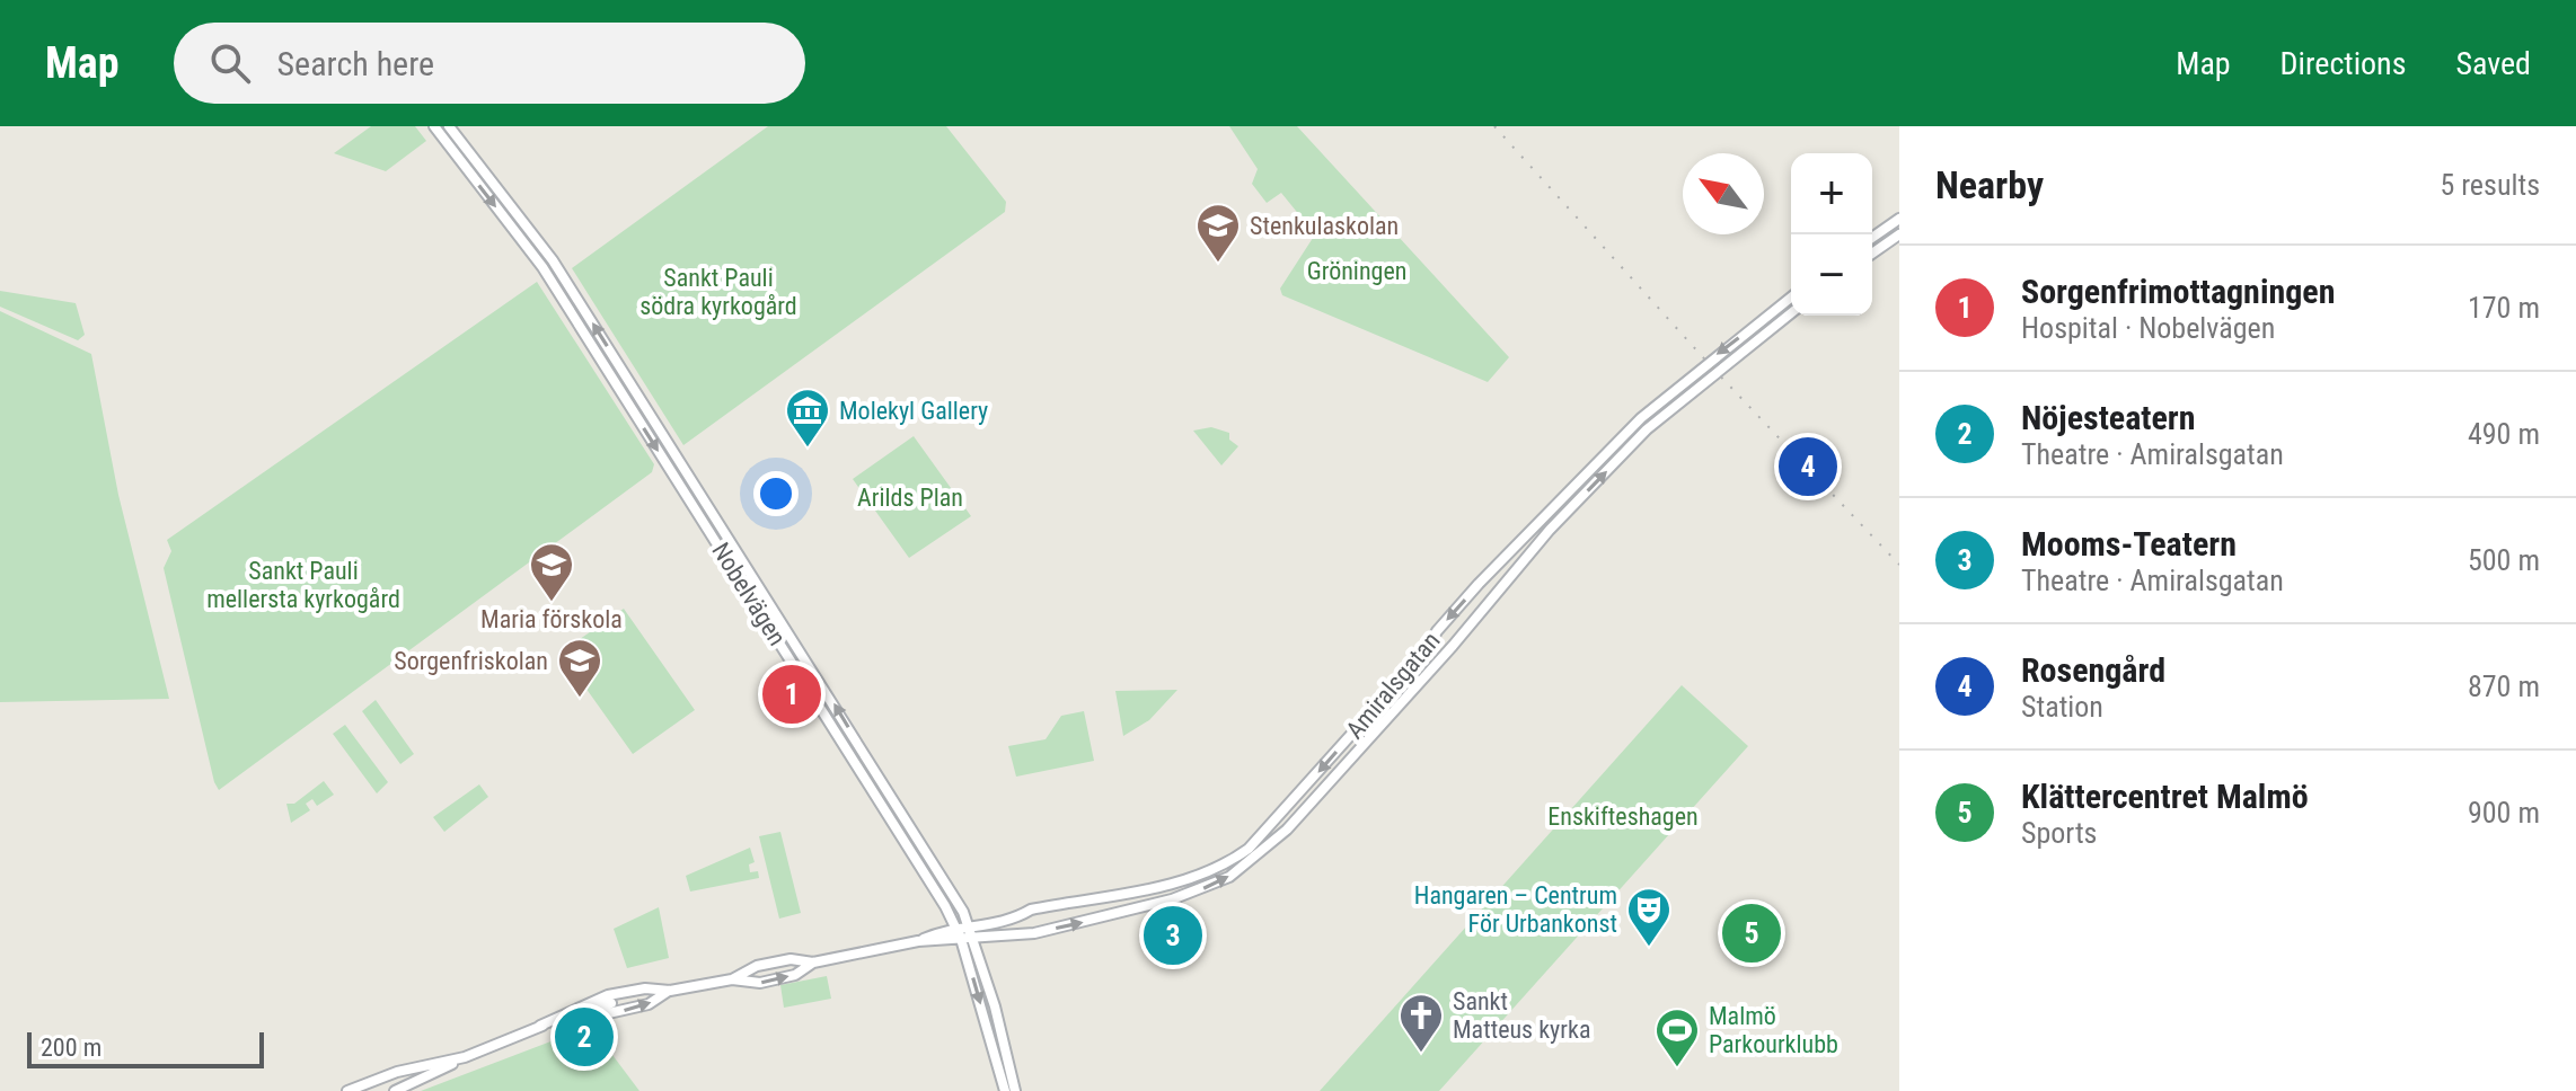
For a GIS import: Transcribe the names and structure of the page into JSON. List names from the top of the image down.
{
  "streets": {
    "main road": ["Nobelvägen", "Amiralsgatan"]
  },
  "crossings": [
    ["Nobelvägen", "Amiralsgatan"]
  ],
  "parks": [
    "Gröningen",
    "Sankt Pauli södra kyrkogård",
    "Arilds Plan",
    "Sankt Pauli mellersta kyrkogård",
    "Enskifteshagen"
  ],
  "places": {
    "school or university": ["Stenkulaskolan", "Maria förskola", "Sorgenfriskolan"],
    "museum": ["Molekyl Gallery"],
    "theatre": ["Hangaren – Centrum För Urbankonst"],
    "church": ["Sankt Matteus kyrka"],
    "sports": ["Malmö Parkourklubb"]
  },
  "scale_bar": "200 m",
  "north": "top left",
  "page": {
    "header": "Map",
    "search": "Search here",
    "nav": ["Map", "Directions", "Saved"],
    "heading": ["Nearby", "5 results"],
    "map_buttons": ["+", "−"],
    "list": [
      {
        "mark": "1",
        "name": "Sorgenfrimottagningen",
        "note": "Hospital · Nobelvägen",
        "value": "170 m"
      },
      {
        "mark": "2",
        "name": "Nöjesteatern",
        "note": "Theatre · Amiralsgatan",
        "value": "490 m"
      },
      {
        "mark": "3",
        "name": "Mooms-Teatern",
        "note": "Theatre · Amiralsgatan",
        "value": "500 m"
      },
      {
        "mark": "4",
        "name": "Rosengård",
        "note": "Station",
        "value": "870 m"
      },
      {
        "mark": "5",
        "name": "Klättercentret Malmö",
        "note": "Sports",
        "value": "900 m"
      }
    ],
    "pins": [
      "4",
      "1",
      "5",
      "3",
      "2"
    ],
    "scale": "200 m"
  }
}
